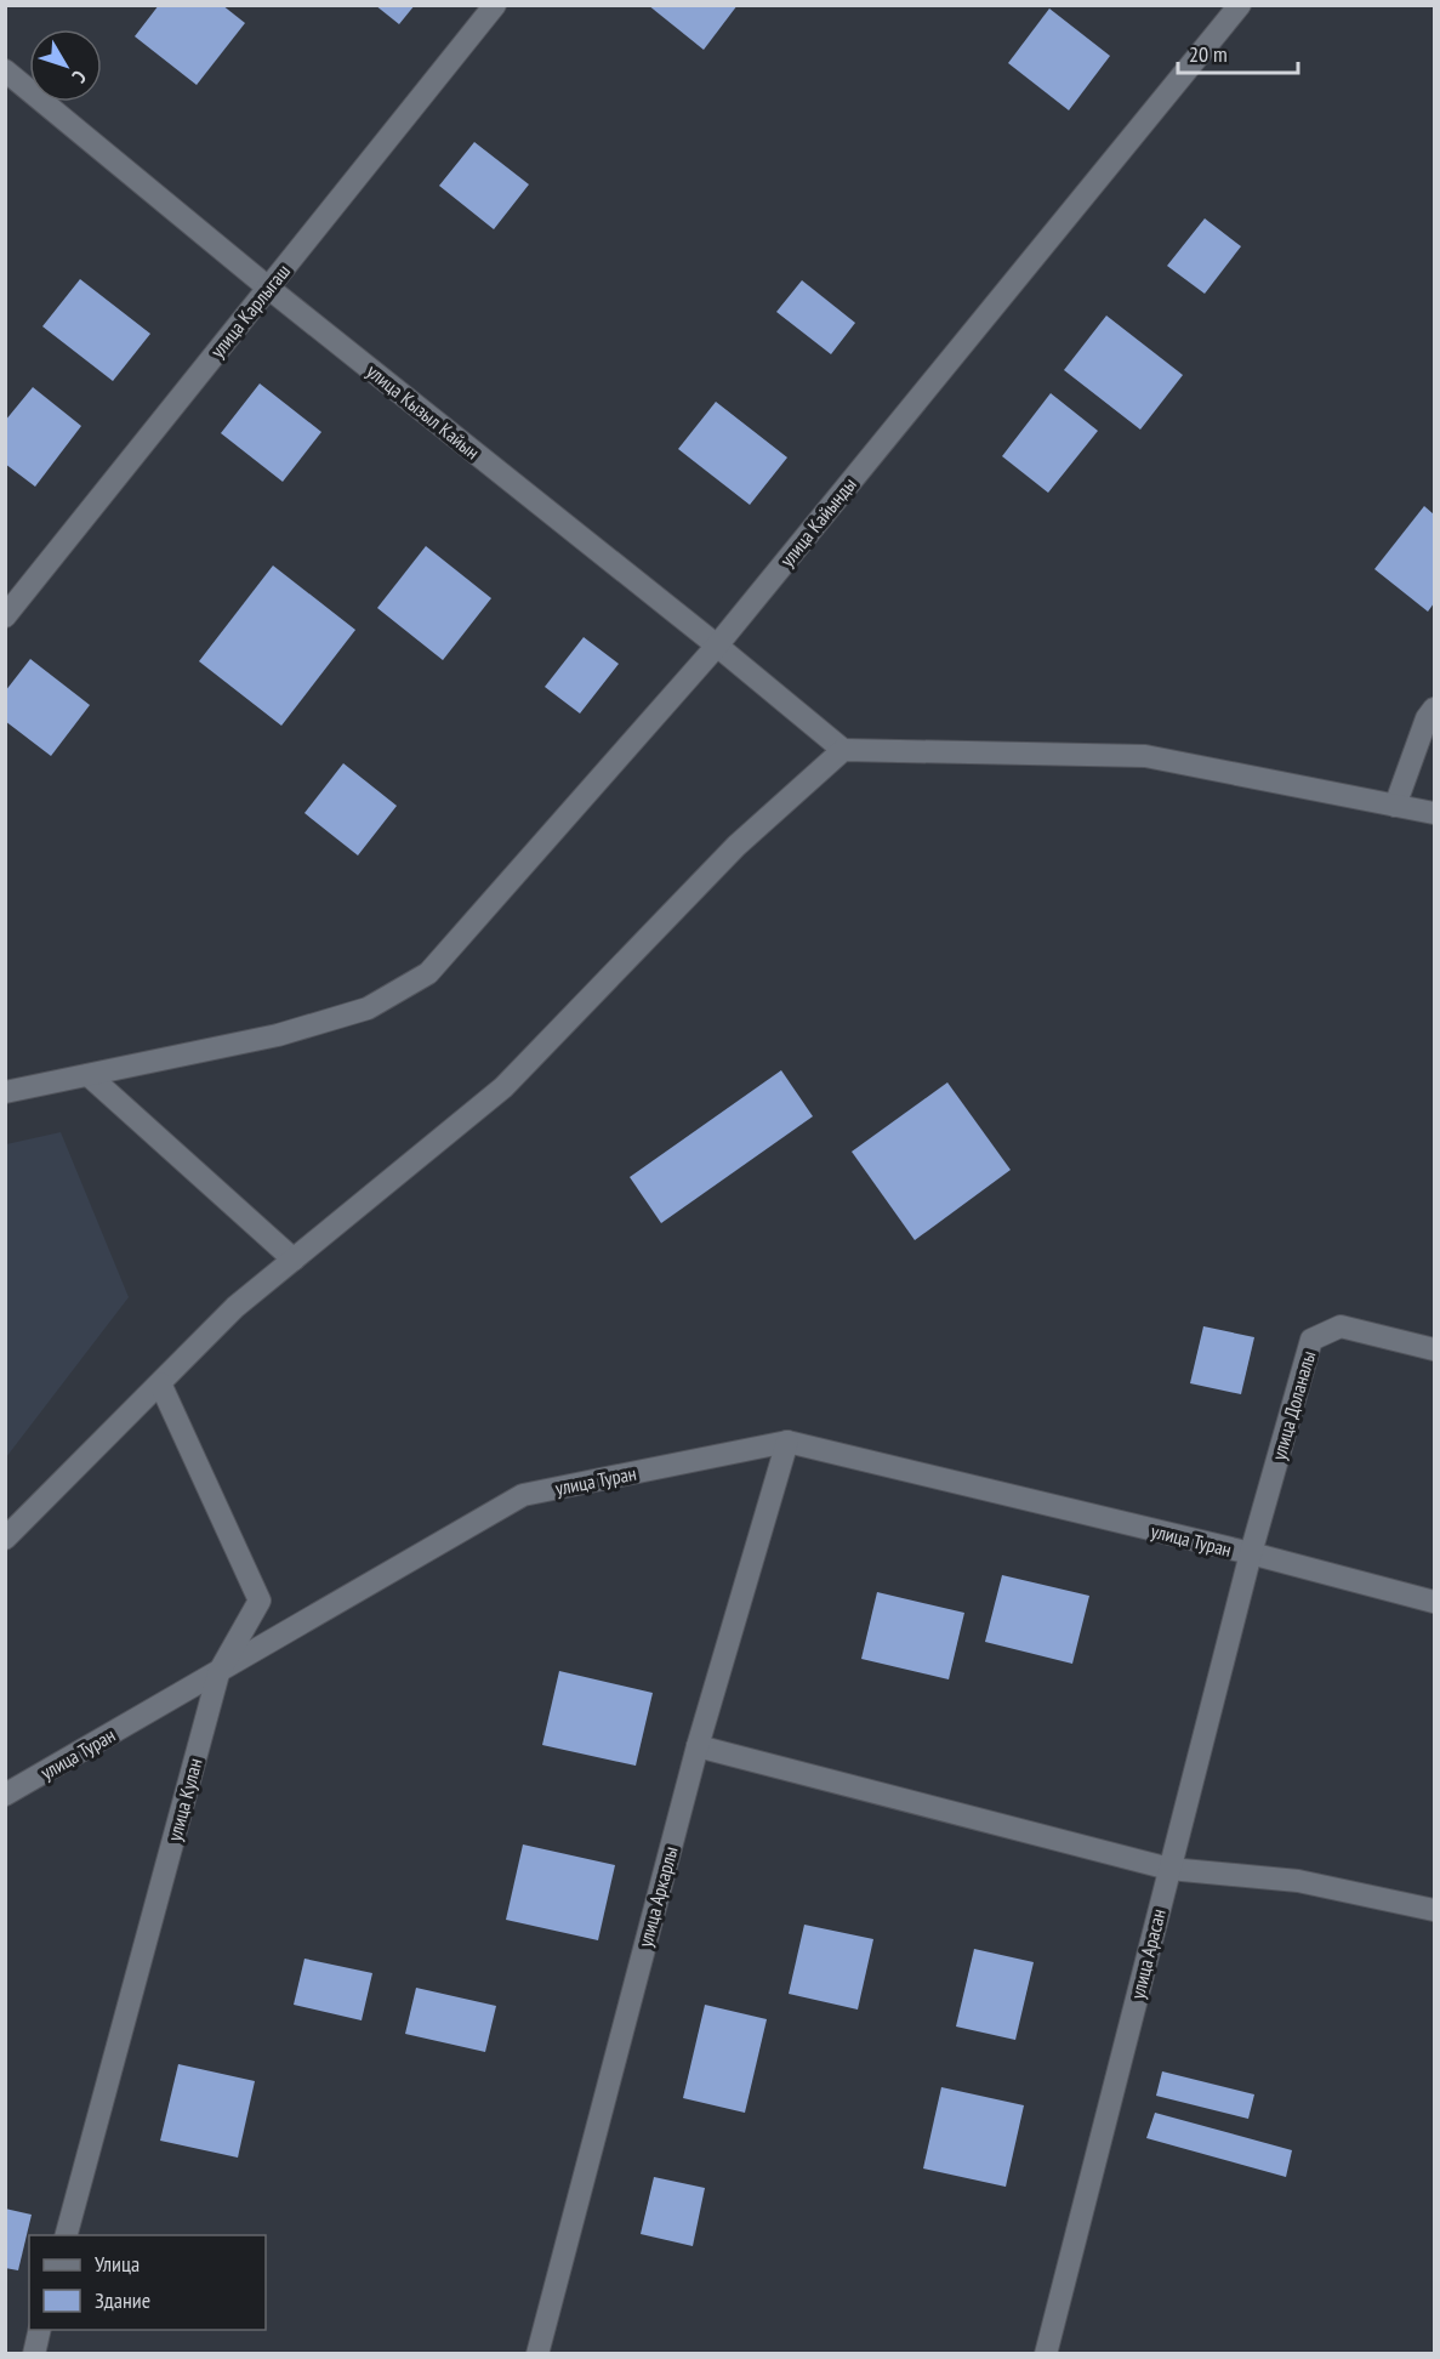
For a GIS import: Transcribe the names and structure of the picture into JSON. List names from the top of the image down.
{
  "streets": {
    "street": [
      "улица Карлыгаш",
      "улица Кызыл Кайын",
      "улица Кайынды",
      "улица Доланалы",
      "улица Туран",
      "улица Кулан",
      "улица Аркарлы",
      "улица Арасан"
    ]
  },
  "crossings": [
    ["улица Карлыгаш", "улица Кызыл Кайын"],
    ["улица Кызыл Кайын", "улица Кайынды"],
    ["улица Доланалы", "улица Туран"],
    ["улица Доланалы", "улица Арасан"],
    ["улица Туран", "улица Кулан"],
    ["улица Туран", "улица Аркарлы"],
    ["улица Туран", "улица Арасан"]
  ],
  "legend": ["Улица", "Здание"],
  "scale_bar": "20 m",
  "north": "bottom right"
}
